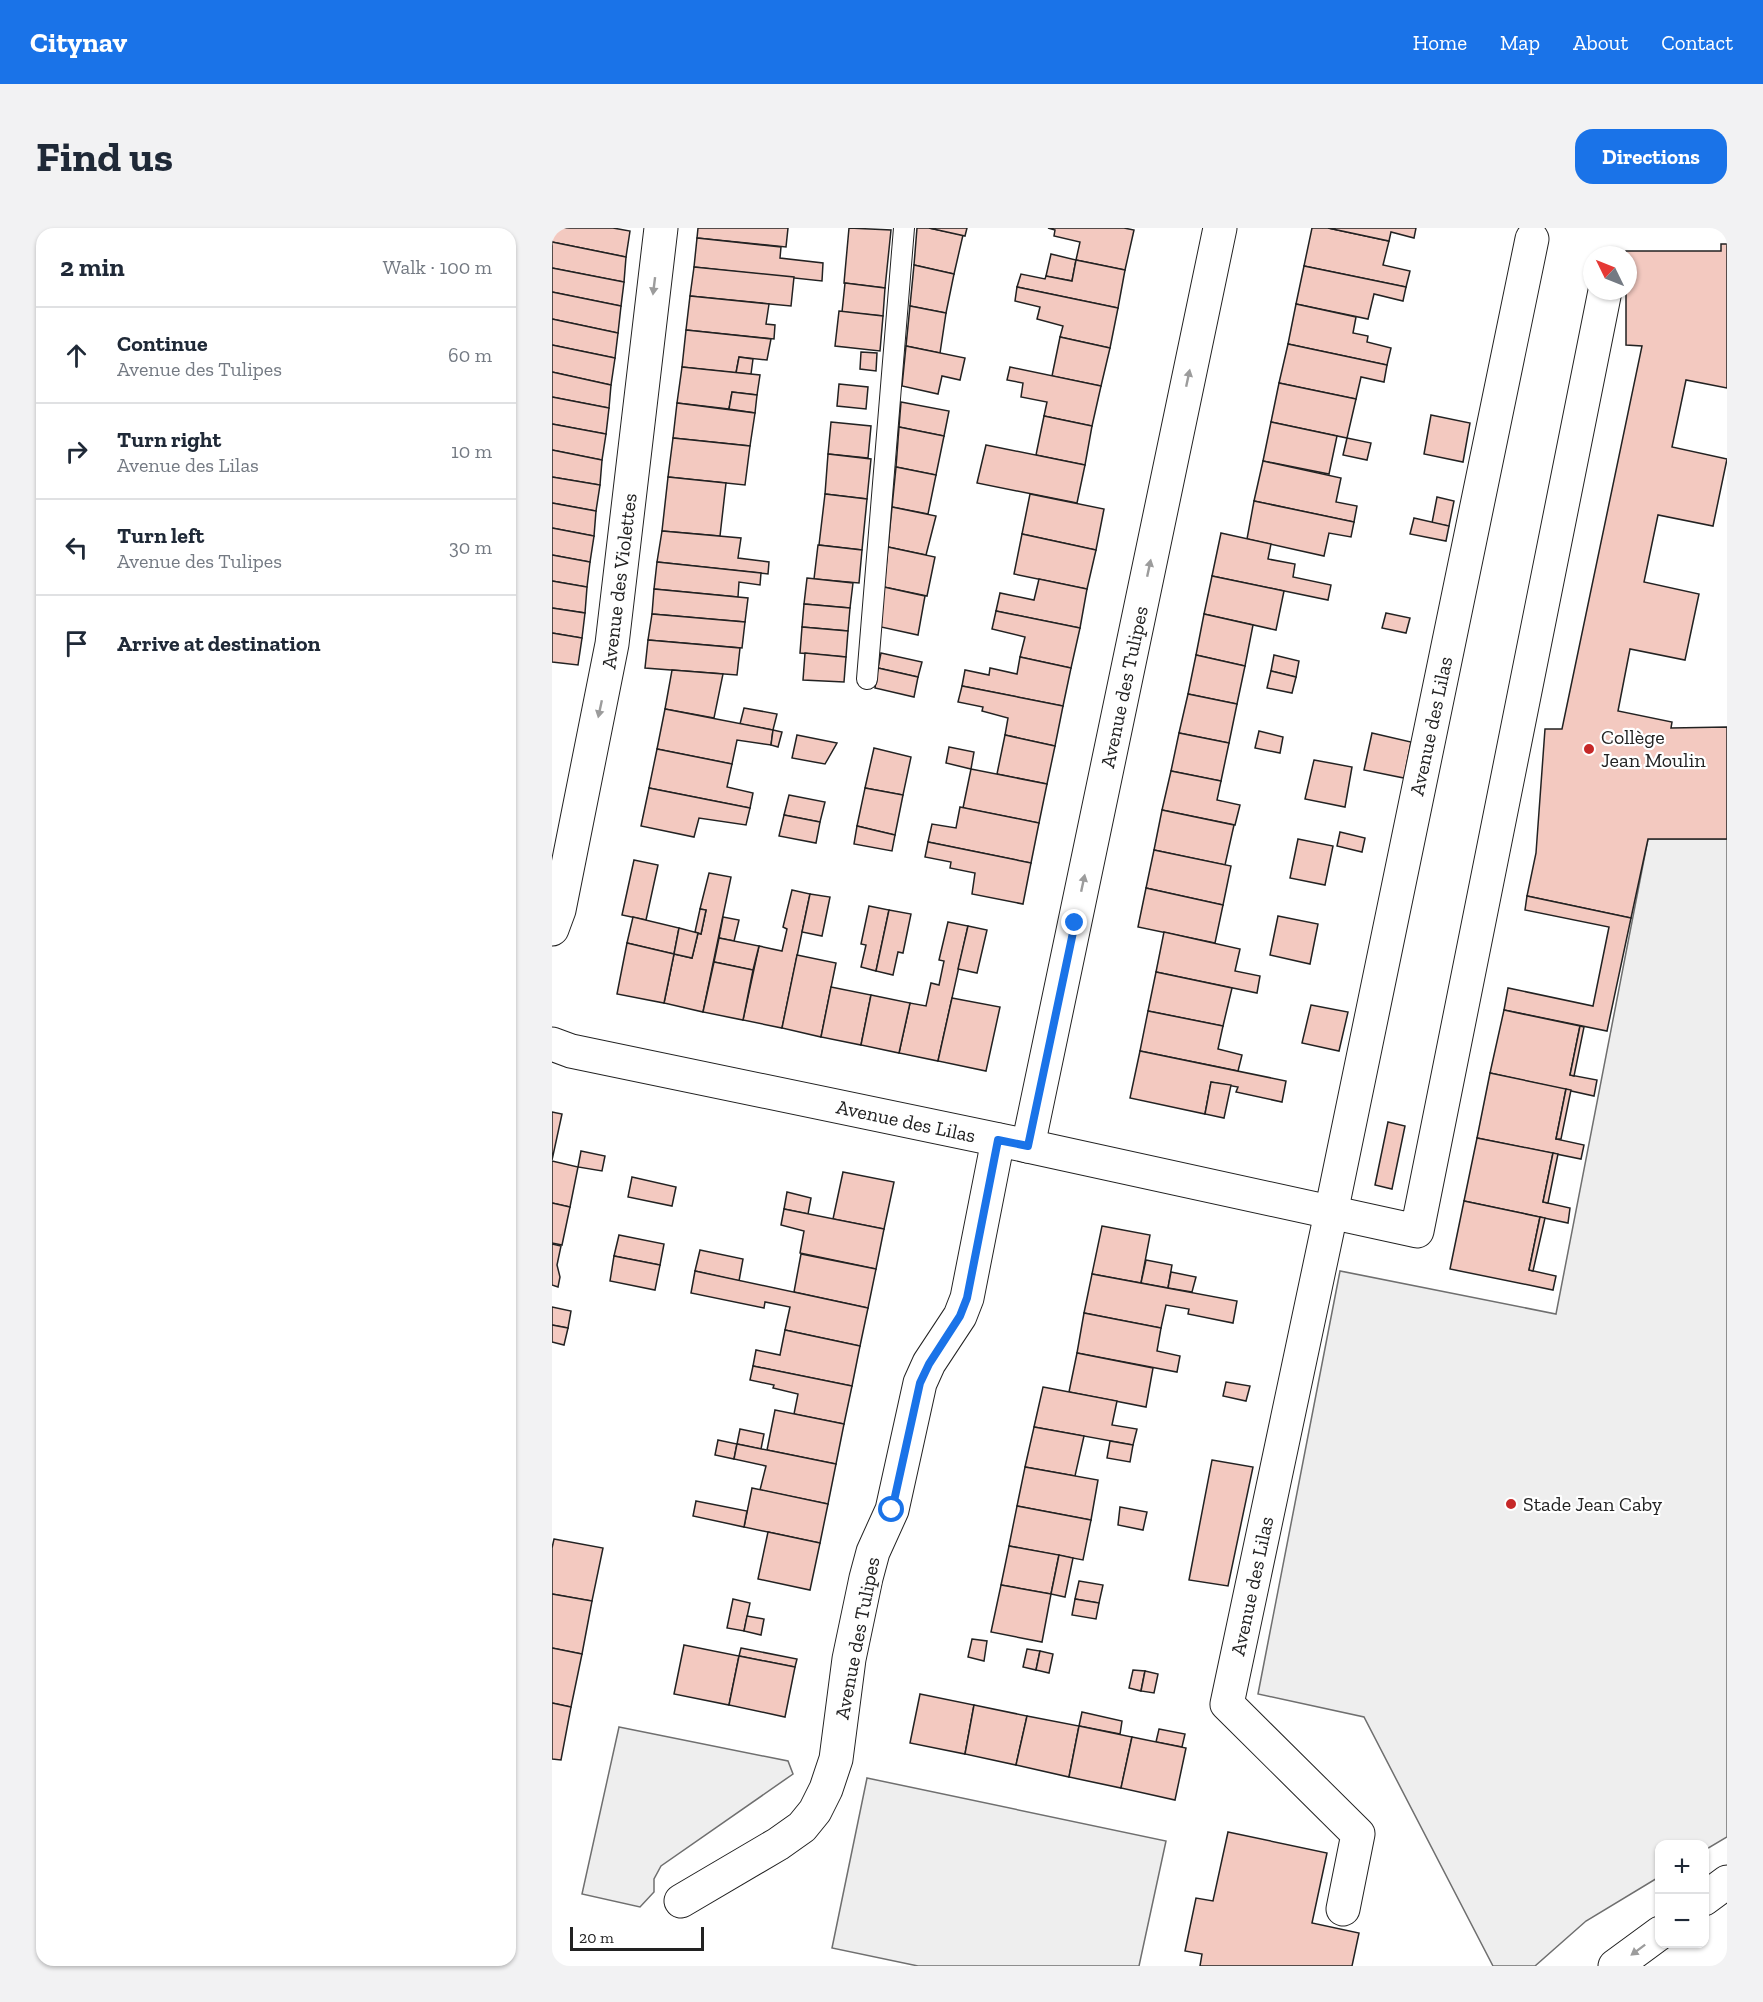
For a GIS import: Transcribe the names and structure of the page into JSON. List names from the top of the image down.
{
  "streets": {
    "street": ["Avenue des Violettes", "Avenue des Tulipes", "Avenue des Lilas"]
  },
  "crossings": [
    ["Avenue des Tulipes", "Avenue des Lilas"]
  ],
  "one_way": ["Avenue des Violettes", "Avenue des Tulipes"],
  "places": ["Collège Jean Moulin", "Stade Jean Caby"],
  "scale_bar": "20 m",
  "north": "top left",
  "page": {
    "header": "Citynav",
    "nav": [
      "Home",
      "Map",
      "About",
      "Contact"
    ],
    "buttons": "Directions",
    "title": "Find us",
    "heading": ["2 min", "Walk · 100 m"],
    "list": [
      ["Continue", "Avenue des Tulipes", "60 m"],
      ["Turn right", "Avenue des Lilas", "10 m"],
      ["Turn left", "Avenue des Tulipes", "30 m"],
      "Arrive at destination"
    ],
    "map_buttons": ["+", "−"],
    "scale": "20 m"
  }
}
